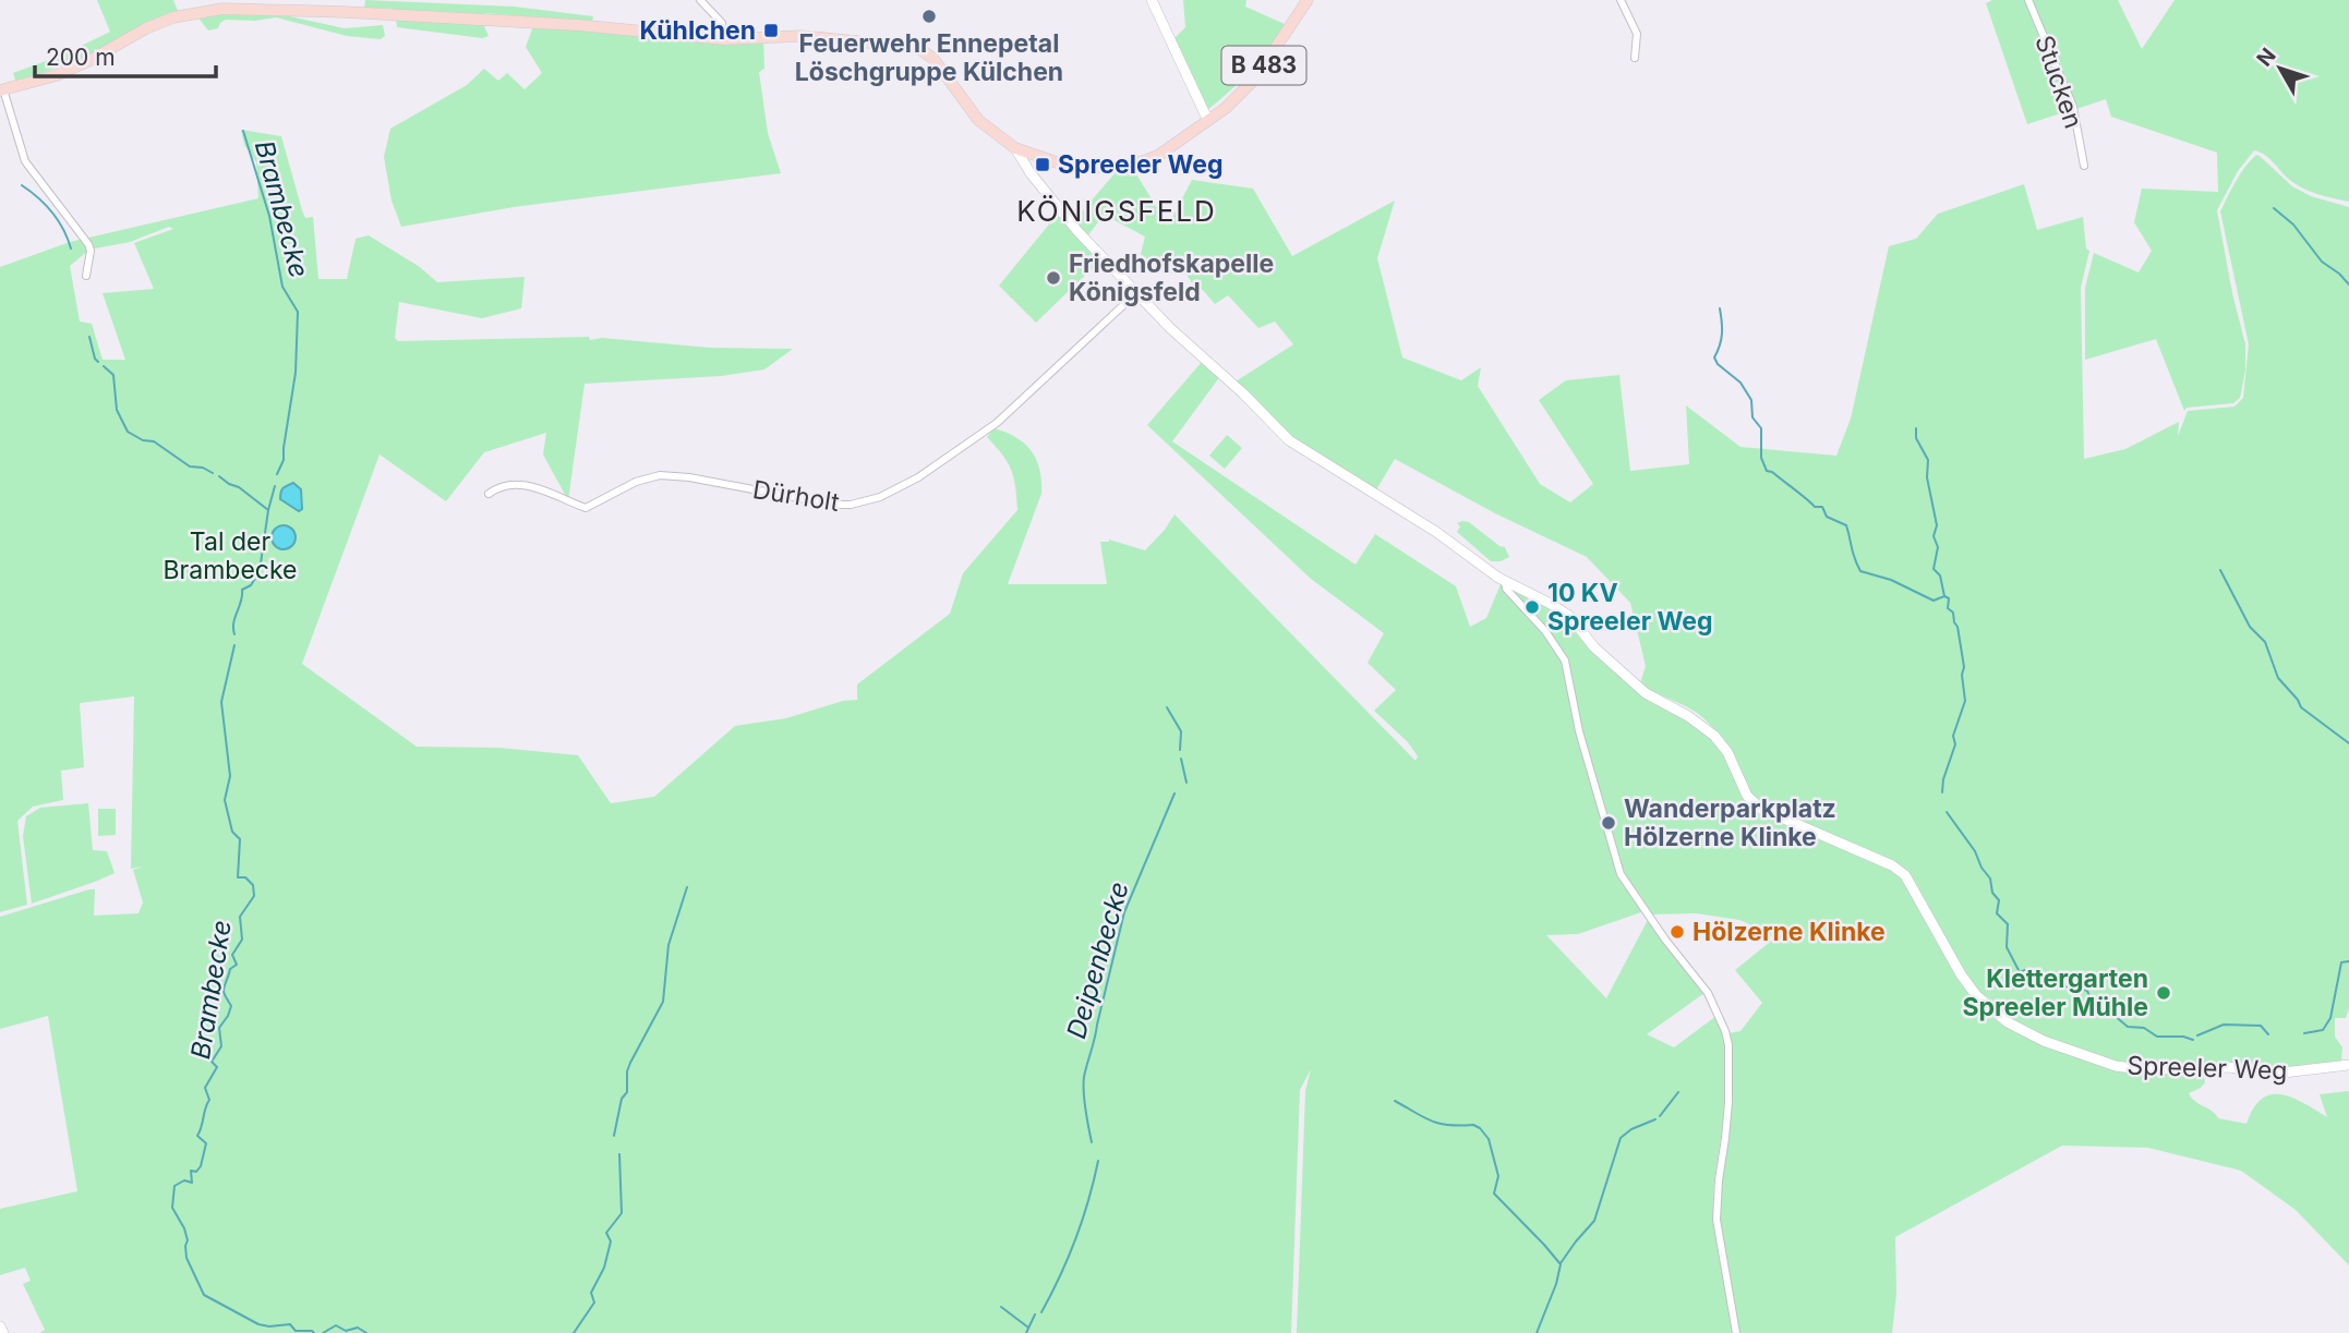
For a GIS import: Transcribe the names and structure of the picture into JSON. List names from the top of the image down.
{
  "streets": {
    "main road": ["B 483"],
    "street": ["Stucken", "Dürholt", "Spreeler Weg"]
  },
  "crossings": [
    ["B 483", "Spreeler Weg"],
    ["Dürholt", "Spreeler Weg"]
  ],
  "districts": ["KÖNIGSFELD"],
  "water": ["Brambecke", "Deipenbecke"],
  "parks": ["Tal der Brambecke"],
  "places": {
    "other": [
      "Feuerwehr Ennepetal Löschgruppe Külchen",
      "Friedhofskapelle Königsfeld",
      "10 KV Spreeler Weg",
      "Wanderparkplatz Hölzerne Klinke",
      "Hölzerne Klinke",
      "Klettergarten Spreeler Mühle"
    ],
    "transit": ["Kühlchen", "Spreeler Weg"]
  },
  "scale_bar": "200 m",
  "north": "top left"
}
